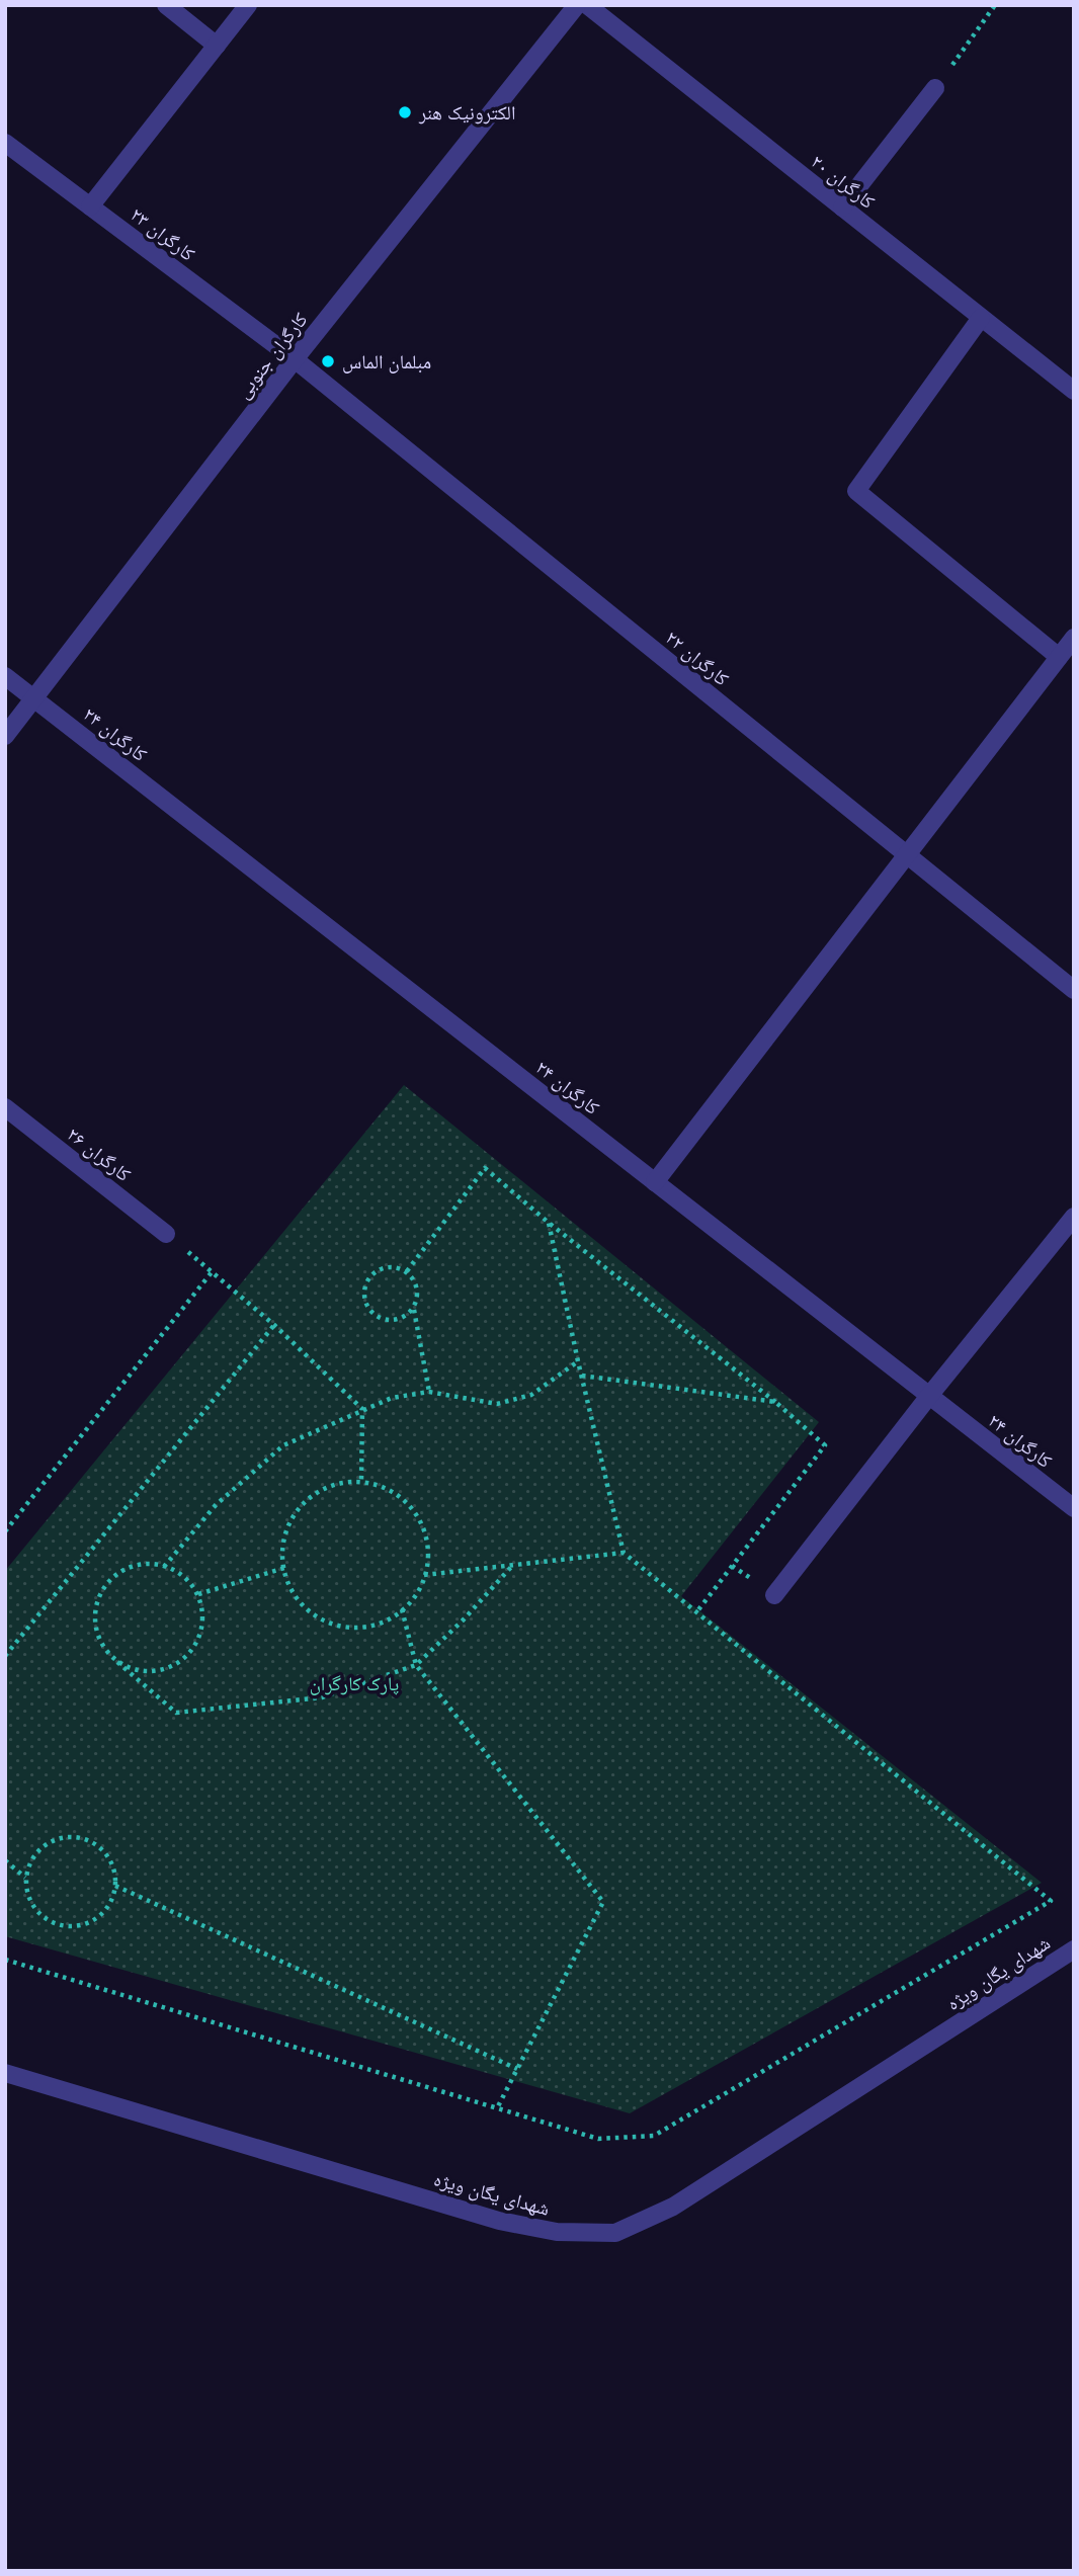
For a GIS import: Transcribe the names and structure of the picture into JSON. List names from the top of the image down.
{
  "streets": {
    "street": [
      "کارگران ۲۰",
      "کارگران ۲۳",
      "کارگران جنوبی",
      "کارگران ۲۲",
      "کارگران ۲۴",
      "کارگران ۲۶",
      "شهدای یگان ویژه"
    ]
  },
  "crossings": [
    ["کارگران ۲۳", "کارگران جنوبی"],
    ["کارگران ۲۳", "کارگران ۲۲"],
    ["کارگران جنوبی", "کارگران ۲۲"],
    ["کارگران جنوبی", "کارگران ۲۴"]
  ],
  "parks": ["پارک کارگران"],
  "places": ["الکترونیک هنر", "مبلمان الماس"]
}
